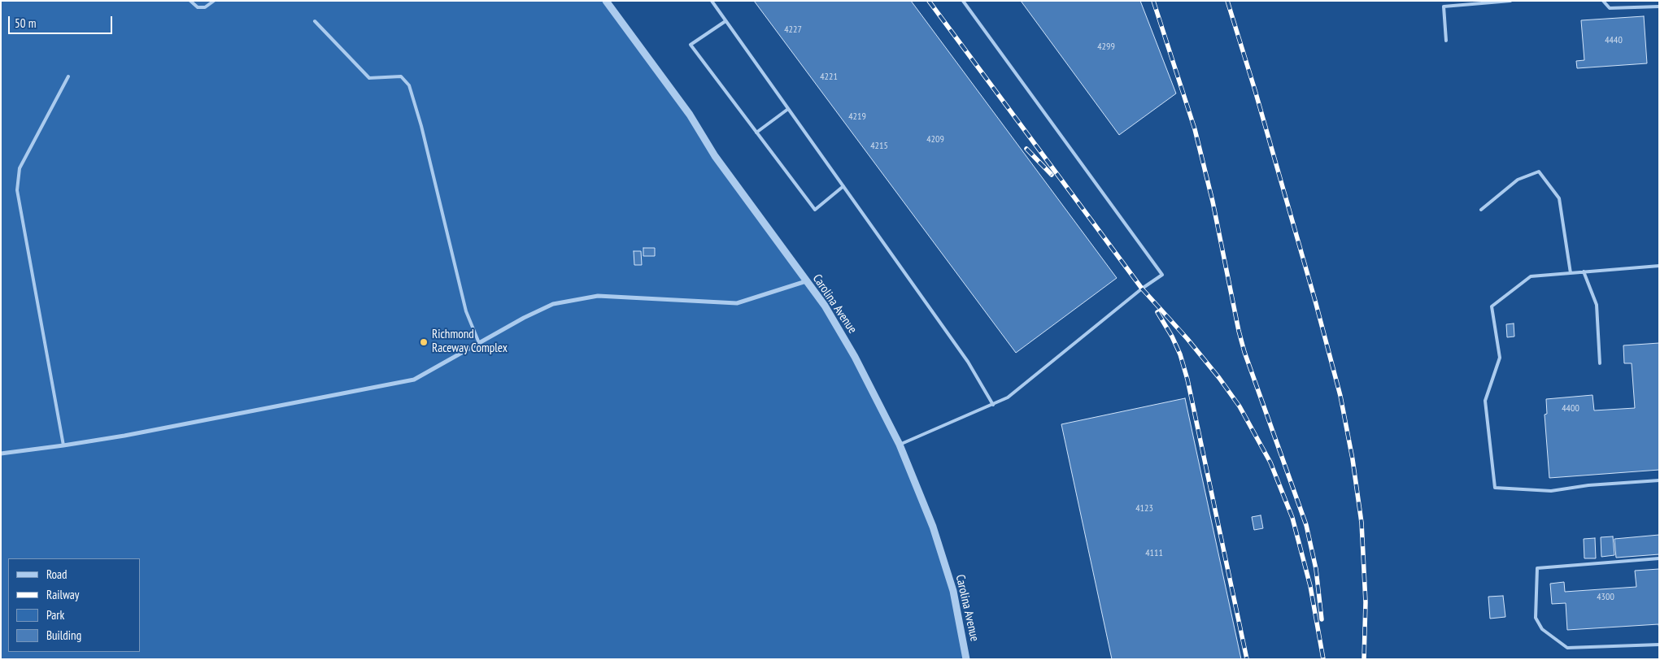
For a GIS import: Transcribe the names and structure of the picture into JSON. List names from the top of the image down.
{
  "streets": {
    "street": ["Carolina Avenue"]
  },
  "places": ["Richmond Raceway Complex"],
  "house_numbers": [
    "4227",
    "4440",
    "4299",
    "4221",
    "4219",
    "4209",
    "4215",
    "4400",
    "4123",
    "4111",
    "4300"
  ],
  "legend": [
    "Road",
    "Railway",
    "Park",
    "Building"
  ],
  "scale_bar": "50 m"
}
